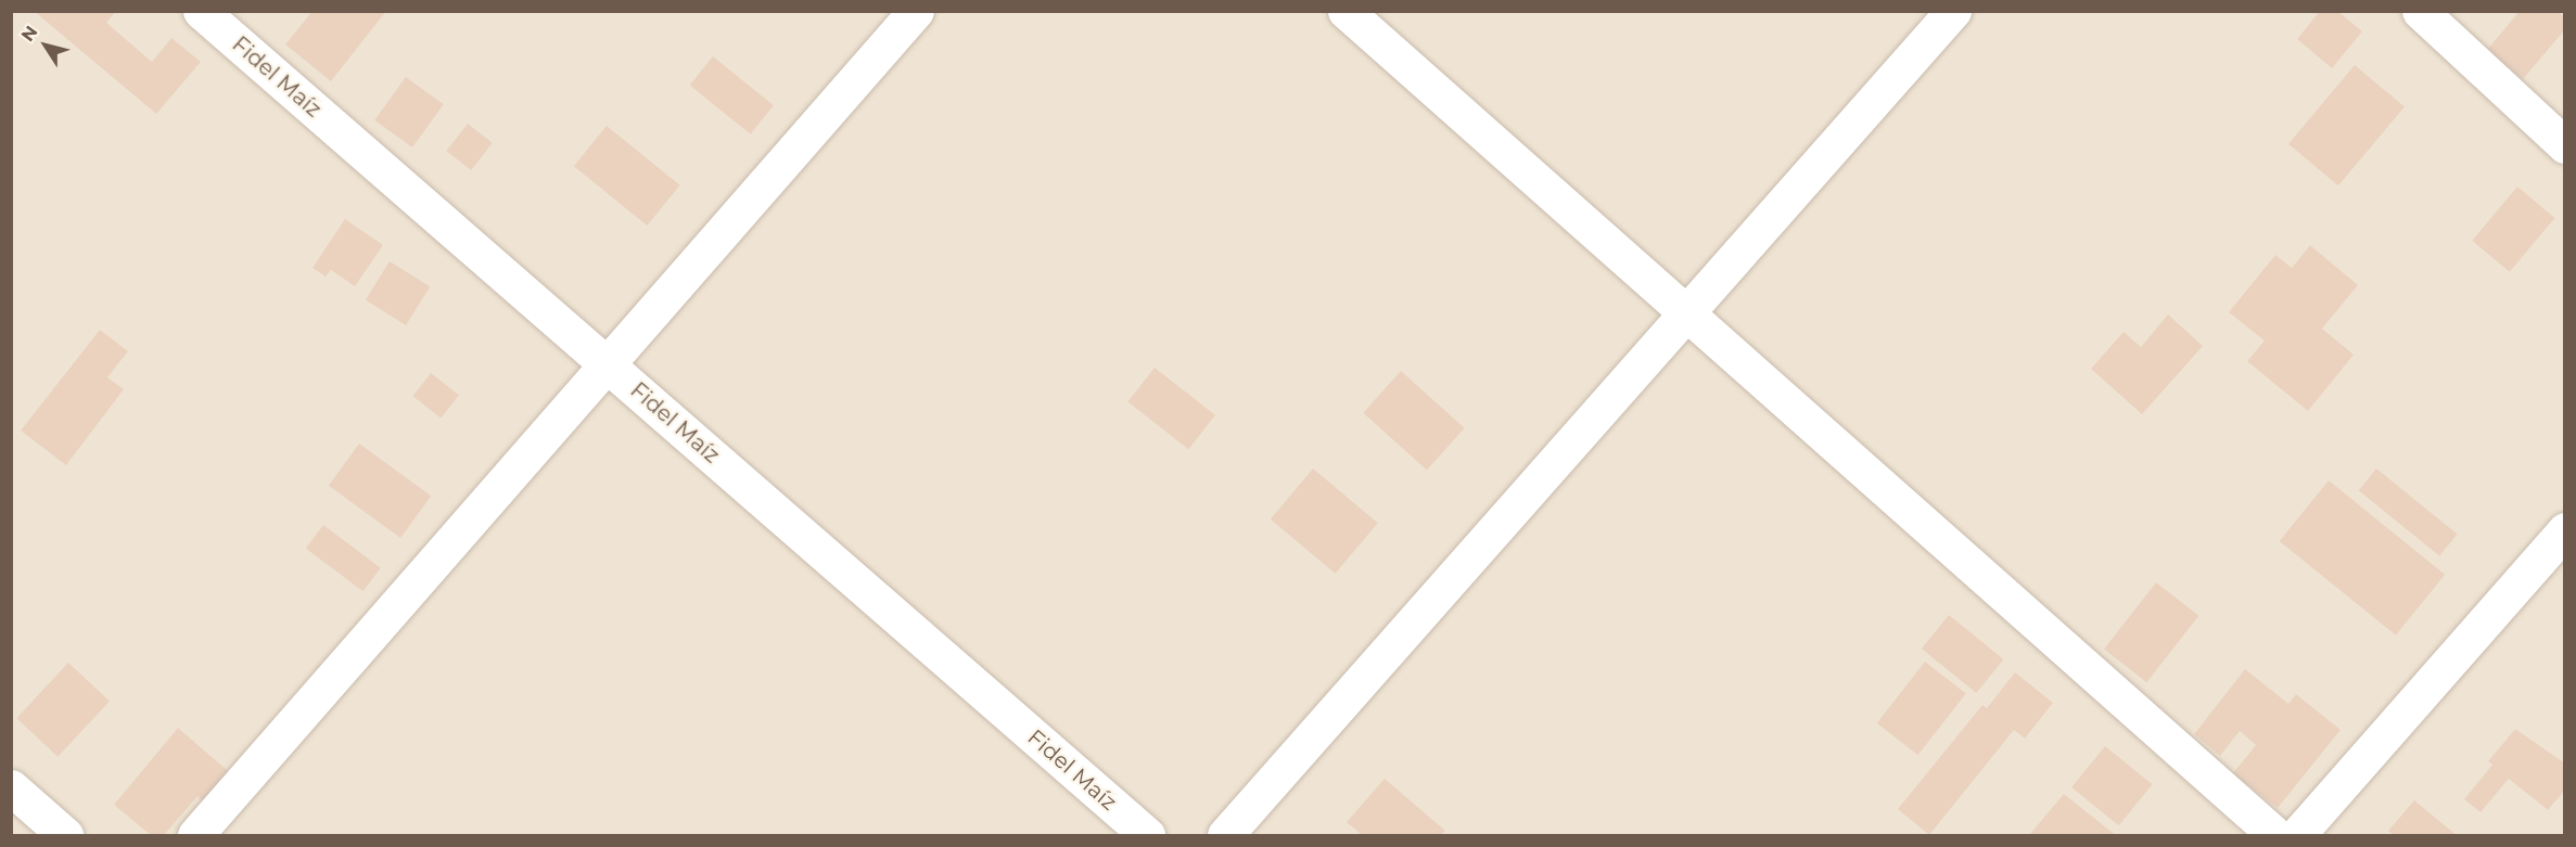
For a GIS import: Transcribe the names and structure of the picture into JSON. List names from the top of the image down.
{
  "streets": {
    "street": ["Fidel Maíz"]
  },
  "north": "top left"
}
